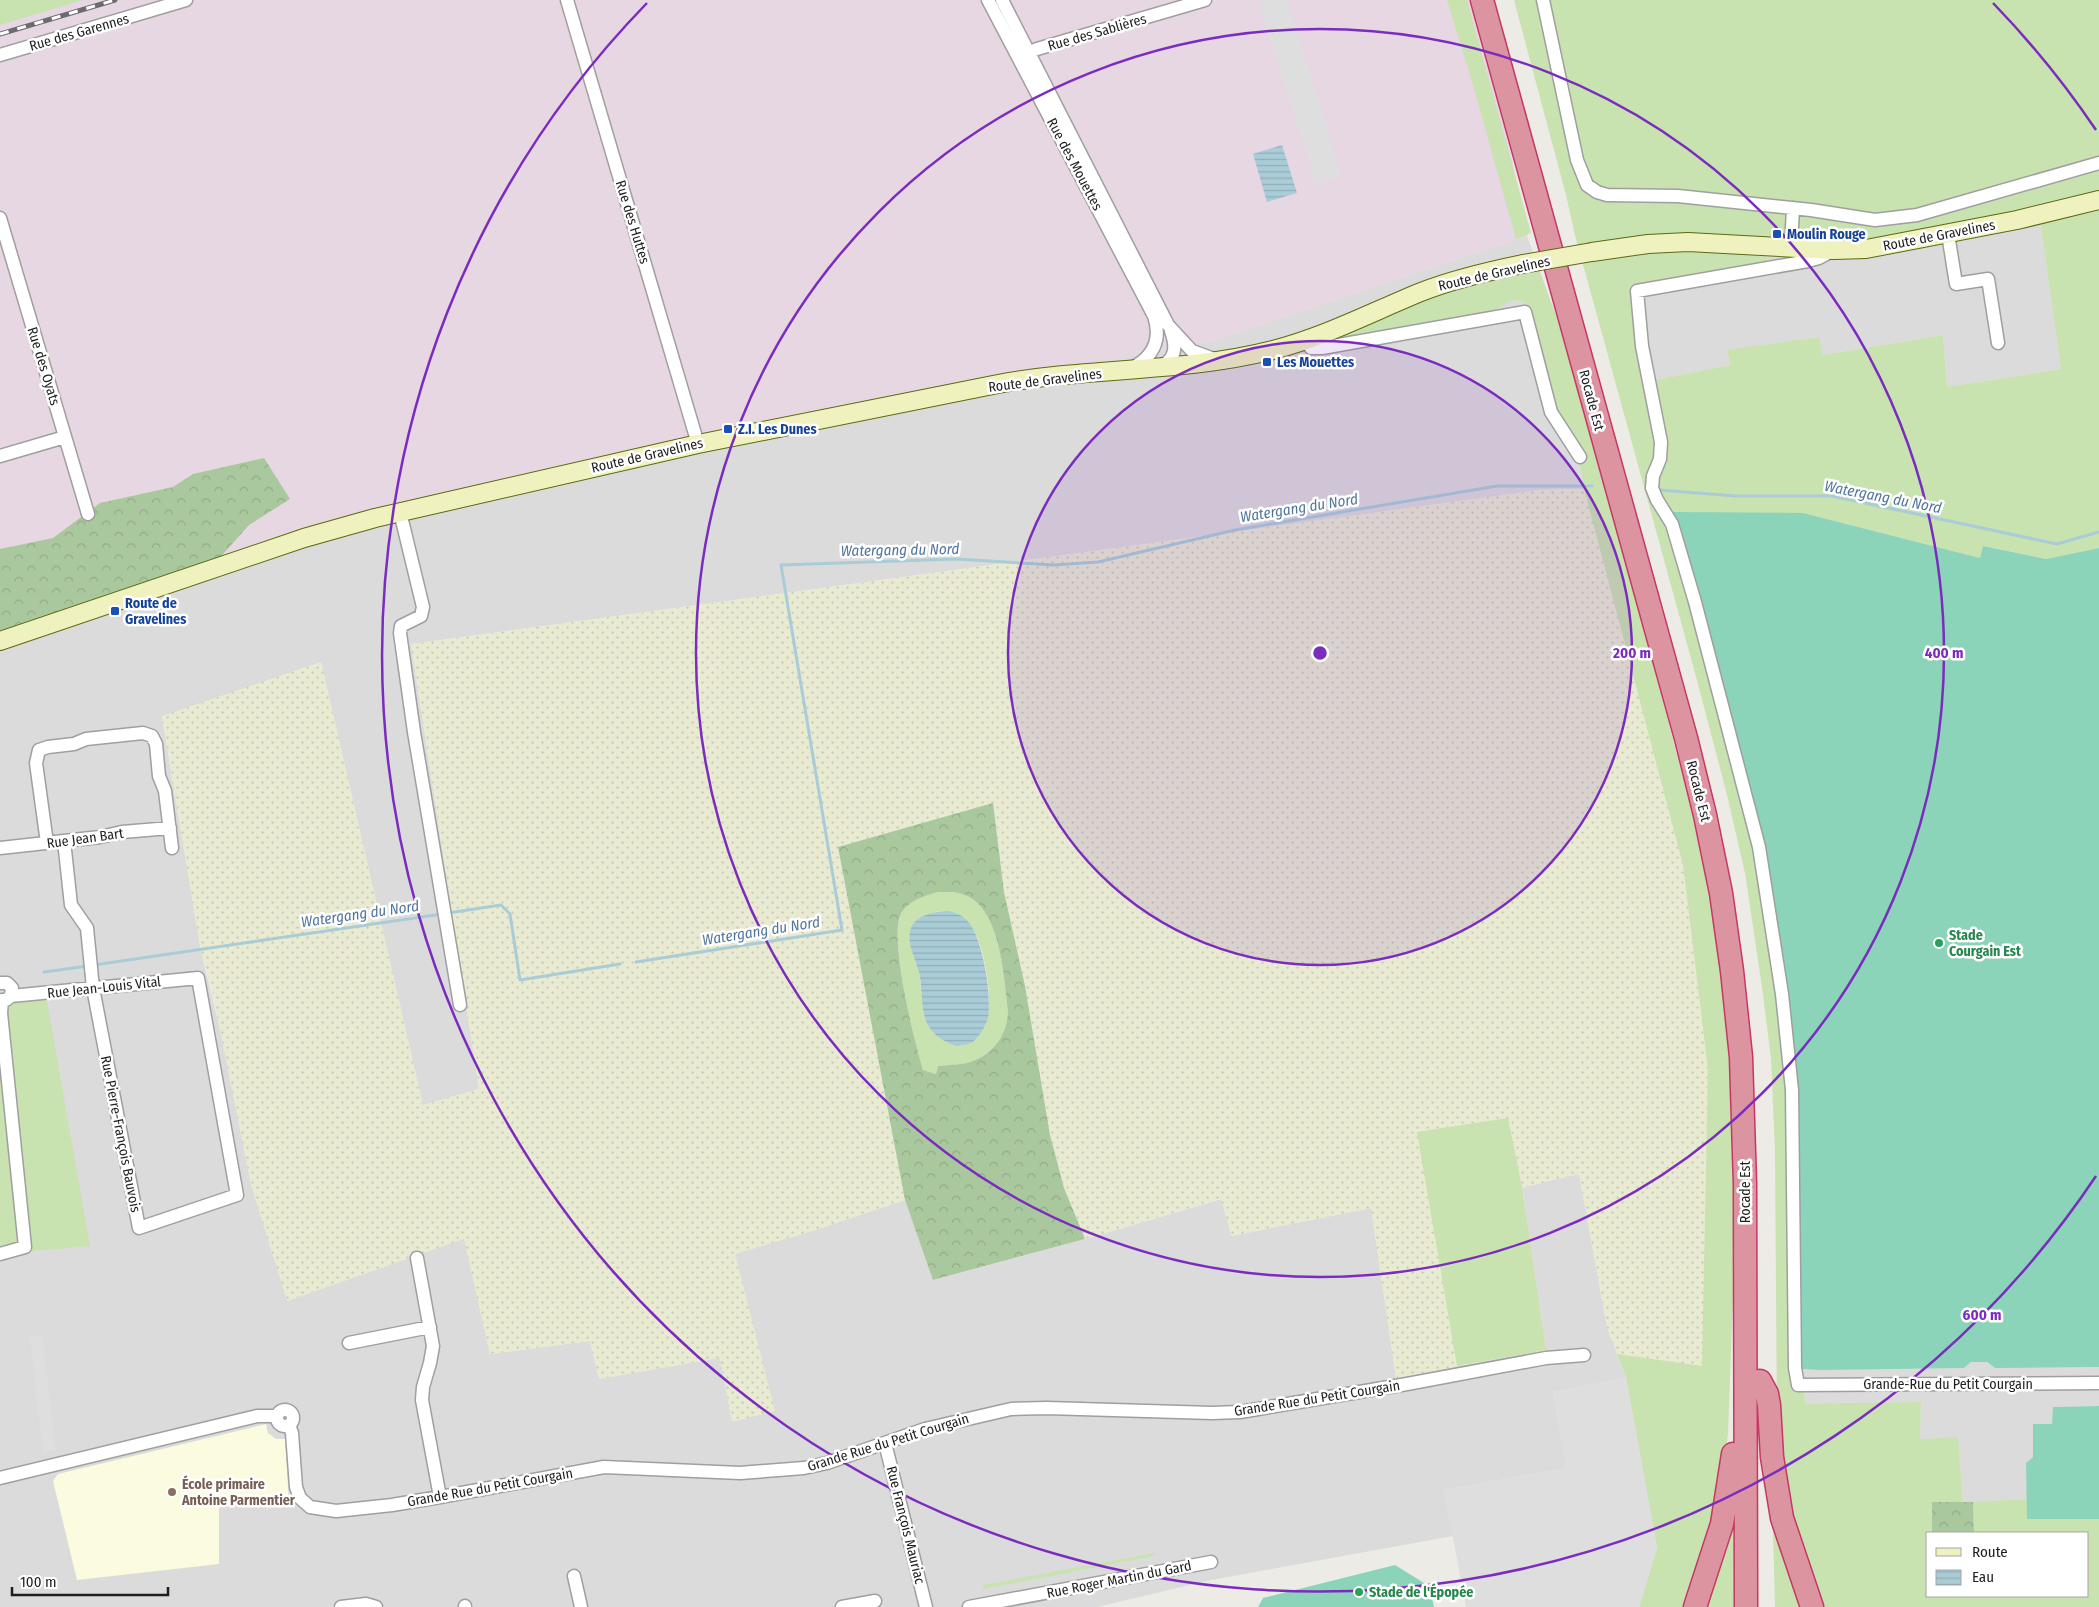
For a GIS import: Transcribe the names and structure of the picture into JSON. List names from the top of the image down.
{
  "streets": {
    "highway": ["Rocade Est"],
    "main road": ["Route de Gravelines"],
    "street": [
      "Rue des Garennes",
      "Rue des Sablières",
      "Rue des Mouettes",
      "Rue des Huttes",
      "Rue des Oyats",
      "Rue Jean Bart",
      "Rue Jean-Louis Vital",
      "Rue Pierre-François Bauvois",
      "Grande-Rue du Petit Courgain",
      "Grande Rue du Petit Courgain",
      "Rue François Mauriac",
      "Rue Roger Martin du Gard"
    ]
  },
  "crossings": [
    ["Rue des Sablières", "Rue des Mouettes"],
    ["Rue des Mouettes", "Route de Gravelines"],
    ["Rue des Huttes", "Route de Gravelines"],
    ["Route de Gravelines", "Grande-Rue du Petit Courgain"],
    ["Rue Jean Bart", "Rue Pierre-François Bauvois"],
    ["Rue Jean-Louis Vital", "Rue Pierre-François Bauvois"],
    ["Grande Rue du Petit Courgain", "Rue François Mauriac"]
  ],
  "water": ["Watergang du Nord"],
  "places": {
    "transit": [
      "Moulin Rouge",
      "Les Mouettes",
      "Z.I. Les Dunes",
      "Route de Gravelines"
    ],
    "other": ["Stade Courgain Est", "École primaire Antoine Parmentier", "Stade de l'Épopée"]
  },
  "legend": ["Route", "Eau"],
  "scale_bar": "100 m",
  "rings": ["200 m", "400 m", "600 m"]
}
